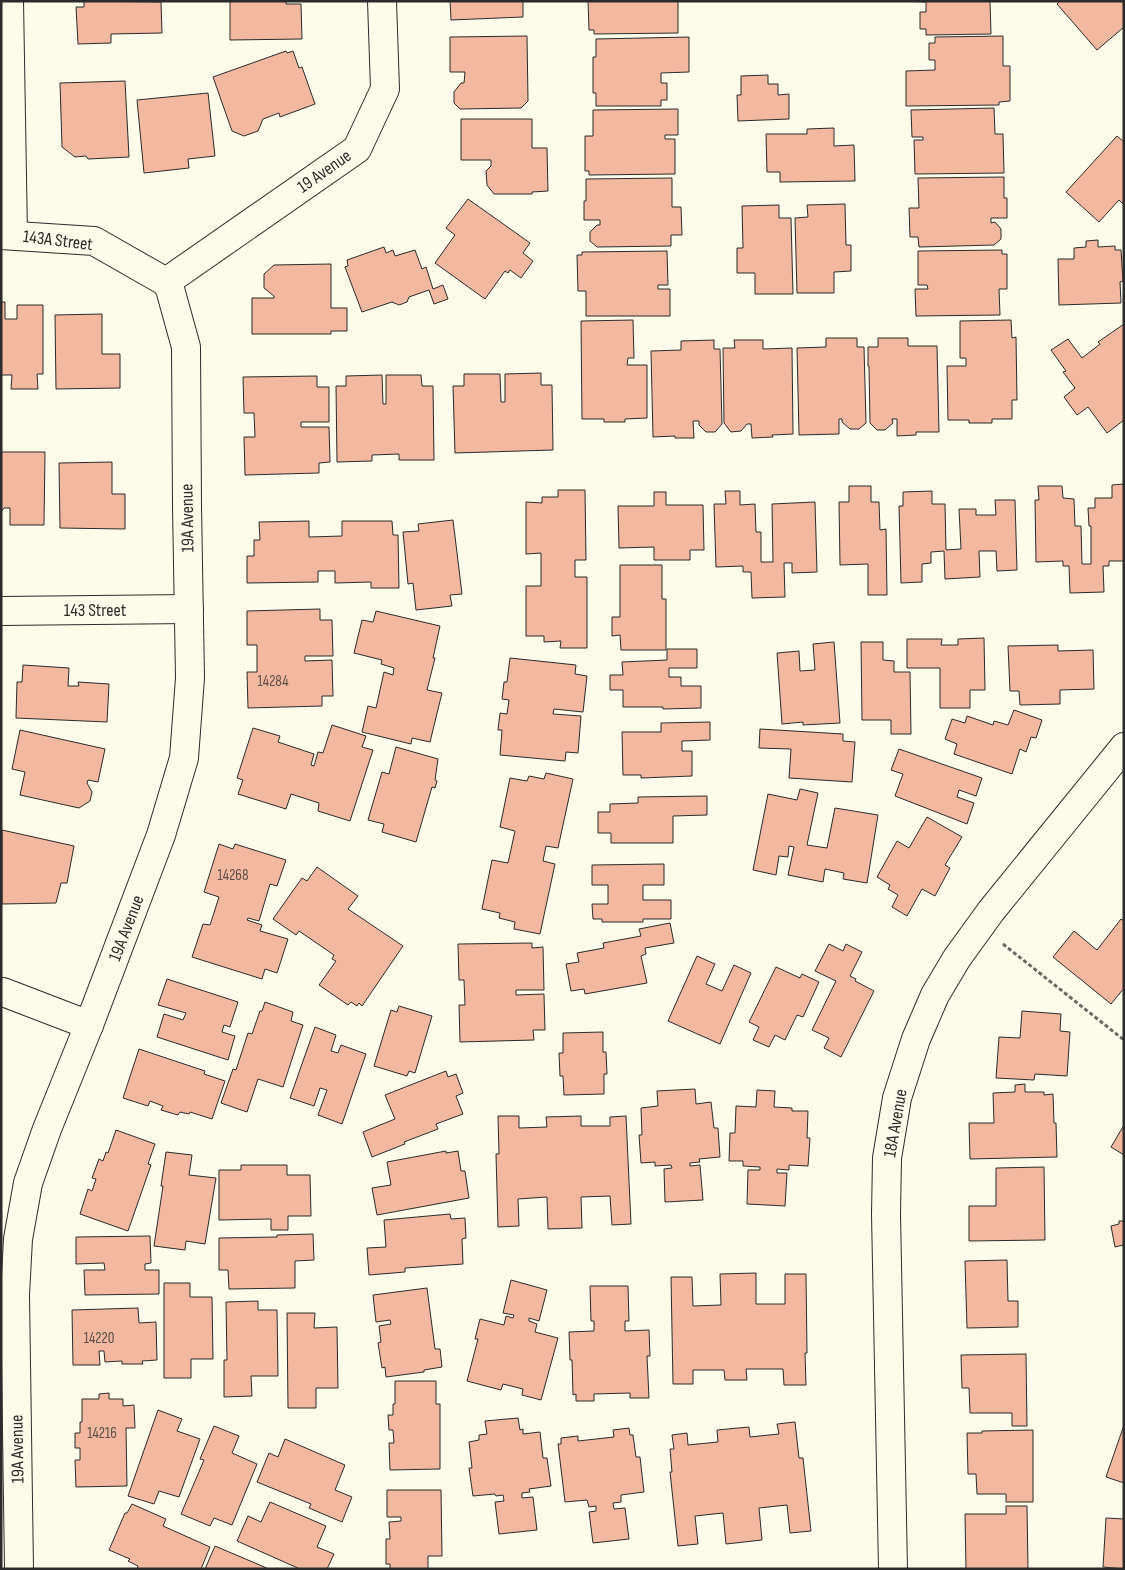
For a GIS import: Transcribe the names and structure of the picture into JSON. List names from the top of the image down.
{
  "streets": {
    "street": [
      "19 Avenue",
      "143A Street",
      "19A Avenue",
      "143 Street",
      "18A Avenue"
    ]
  },
  "crossings": [
    ["19 Avenue", "143A Street"],
    ["19 Avenue", "19A Avenue"],
    ["143A Street", "19A Avenue"],
    ["19A Avenue", "143 Street"]
  ],
  "house_numbers": [
    "14284",
    "14268",
    "14220",
    "14216"
  ]
}
